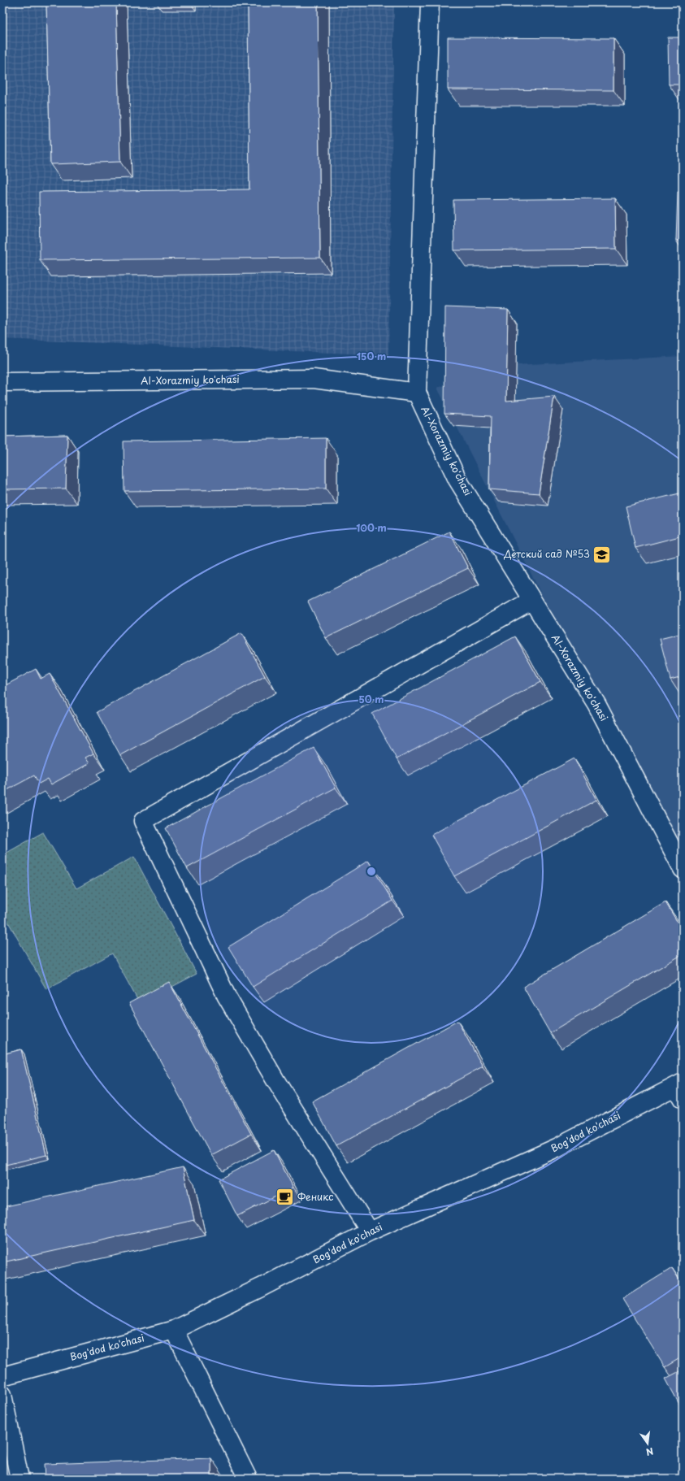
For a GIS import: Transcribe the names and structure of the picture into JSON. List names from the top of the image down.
{
  "streets": {
    "street": ["Al-Xorazmiy ko'chasi", "Bog'dod ko'chasi"]
  },
  "places": {
    "school or university": ["Детский сад №53"],
    "cafe": ["Феникс"]
  },
  "north": "bottom",
  "rings": ["150 m", "100 m", "50 m"]
}
